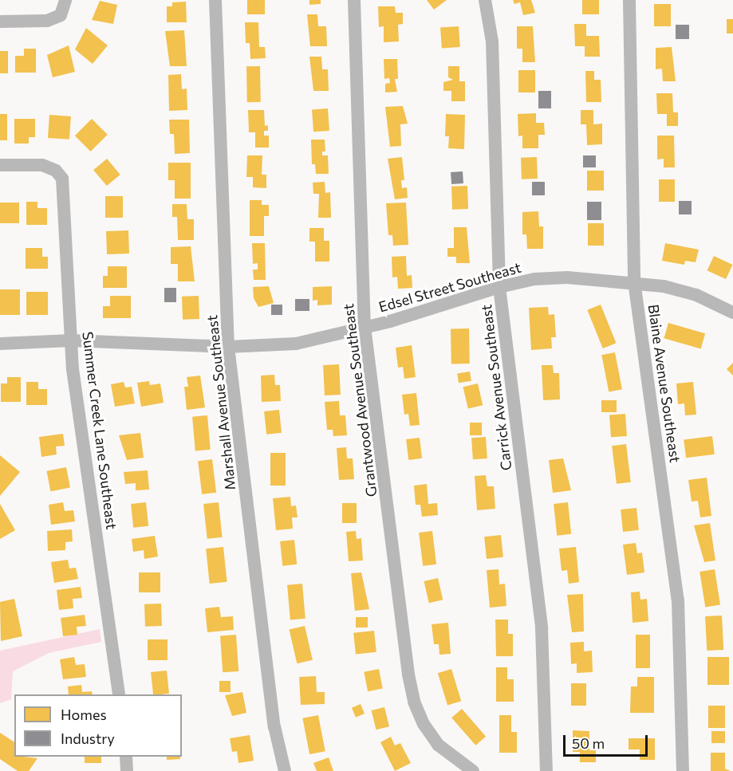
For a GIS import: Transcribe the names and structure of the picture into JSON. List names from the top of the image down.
{
  "streets": {
    "street": [
      "Edsel Street Southeast",
      "Blaine Avenue Southeast",
      "Carrick Avenue Southeast",
      "Grantwood Avenue Southeast",
      "Marshall Avenue Southeast",
      "Summer Creek Lane Southeast"
    ]
  },
  "crossings": [
    ["Edsel Street Southeast", "Blaine Avenue Southeast"],
    ["Edsel Street Southeast", "Carrick Avenue Southeast"],
    ["Edsel Street Southeast", "Grantwood Avenue Southeast"],
    ["Edsel Street Southeast", "Marshall Avenue Southeast"],
    ["Edsel Street Southeast", "Summer Creek Lane Southeast"]
  ],
  "legend": ["Homes", "Industry"],
  "scale_bar": "50 m"
}
